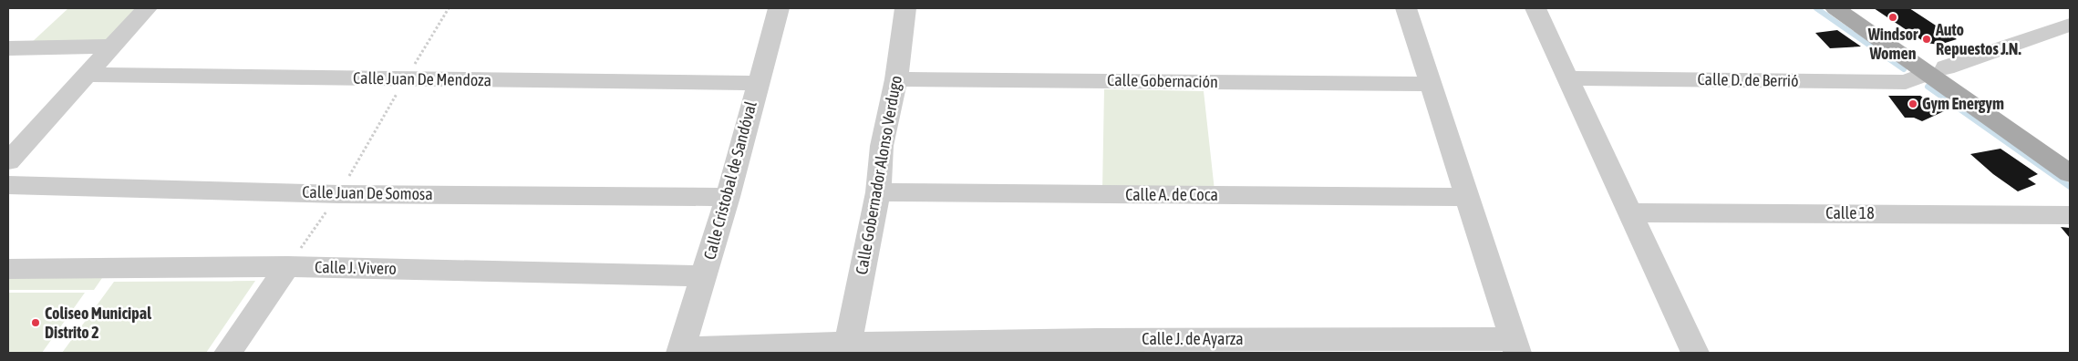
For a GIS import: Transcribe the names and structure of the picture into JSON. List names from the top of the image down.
{
  "streets": {
    "street": [
      "Calle Juan De Mendoza",
      "Calle D. de Berrió",
      "Calle Gobernación",
      "Calle Gobernador Alonso Verdugo",
      "Calle Cristobal de Sandóval",
      "Calle Juan De Somosa",
      "Calle A. de Coca",
      "Calle 18",
      "Calle J. Vivero",
      "Calle J. de Ayarza"
    ]
  },
  "crossings": [
    ["Calle Juan De Mendoza", "Calle Cristobal de Sandóval"],
    ["Calle Gobernación", "Calle Gobernador Alonso Verdugo"],
    ["Calle Gobernador Alonso Verdugo", "Calle A. de Coca"],
    ["Calle Gobernador Alonso Verdugo", "Calle J. de Ayarza"],
    ["Calle Cristobal de Sandóval", "Calle Juan De Somosa"],
    ["Calle Cristobal de Sandóval", "Calle J. Vivero"],
    ["Calle Cristobal de Sandóval", "Calle J. de Ayarza"]
  ],
  "places": [
    "Windsor Women",
    "Auto Repuestos J.N.",
    "Gym Energym",
    "Coliseo Municipal Distrito 2"
  ]
}
